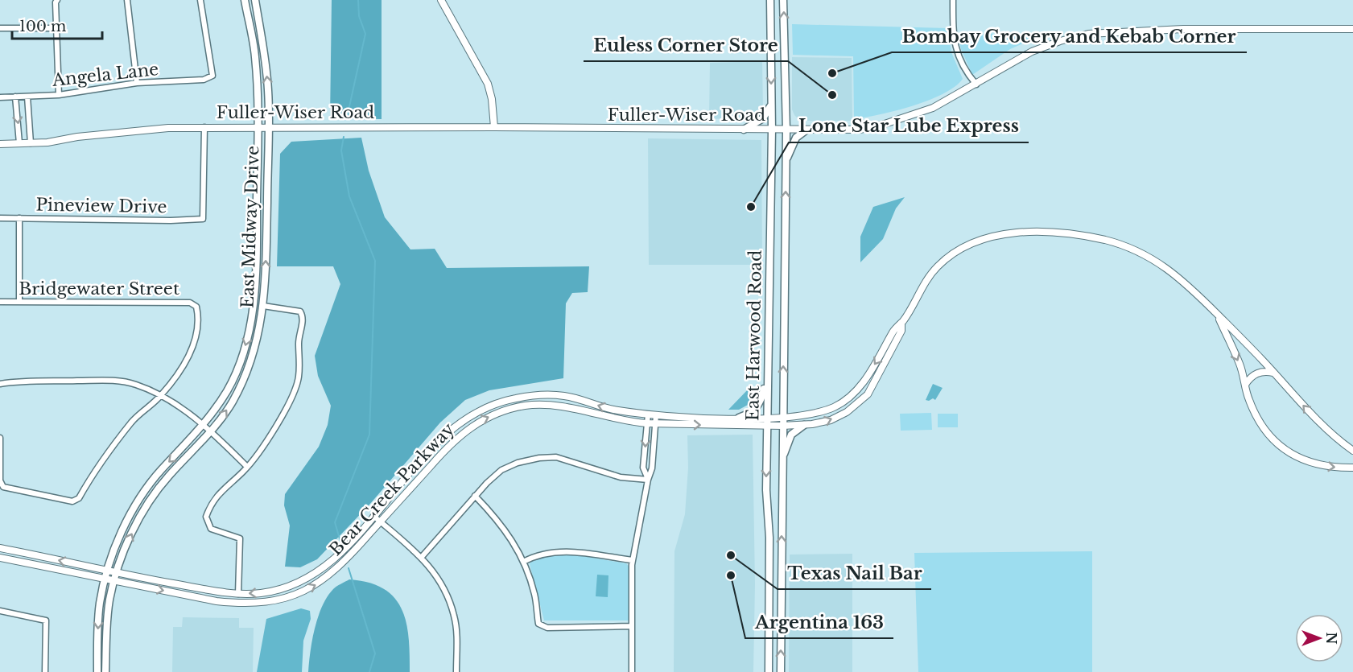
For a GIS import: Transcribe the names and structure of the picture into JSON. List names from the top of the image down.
{
  "streets": {
    "main road": ["East Midway Drive", "East Harwood Road"],
    "street": [
      "Angela Lane",
      "Fuller-Wiser Road",
      "Pineview Drive",
      "Bridgewater Street",
      "Bear Creek Parkway"
    ]
  },
  "crossings": [
    ["Fuller-Wiser Road", "Pineview Drive"],
    ["Fuller-Wiser Road", "East Midway Drive"],
    ["Fuller-Wiser Road", "East Harwood Road"],
    ["East Midway Drive", "Bear Creek Parkway"],
    ["East Harwood Road", "Bear Creek Parkway"]
  ],
  "places": [
    "Bombay Grocery and Kebab Corner",
    "Euless Corner Store",
    "Lone Star Lube Express",
    "Texas Nail Bar",
    "Argentina 163"
  ],
  "scale_bar": "100 m",
  "north": "right"
}
